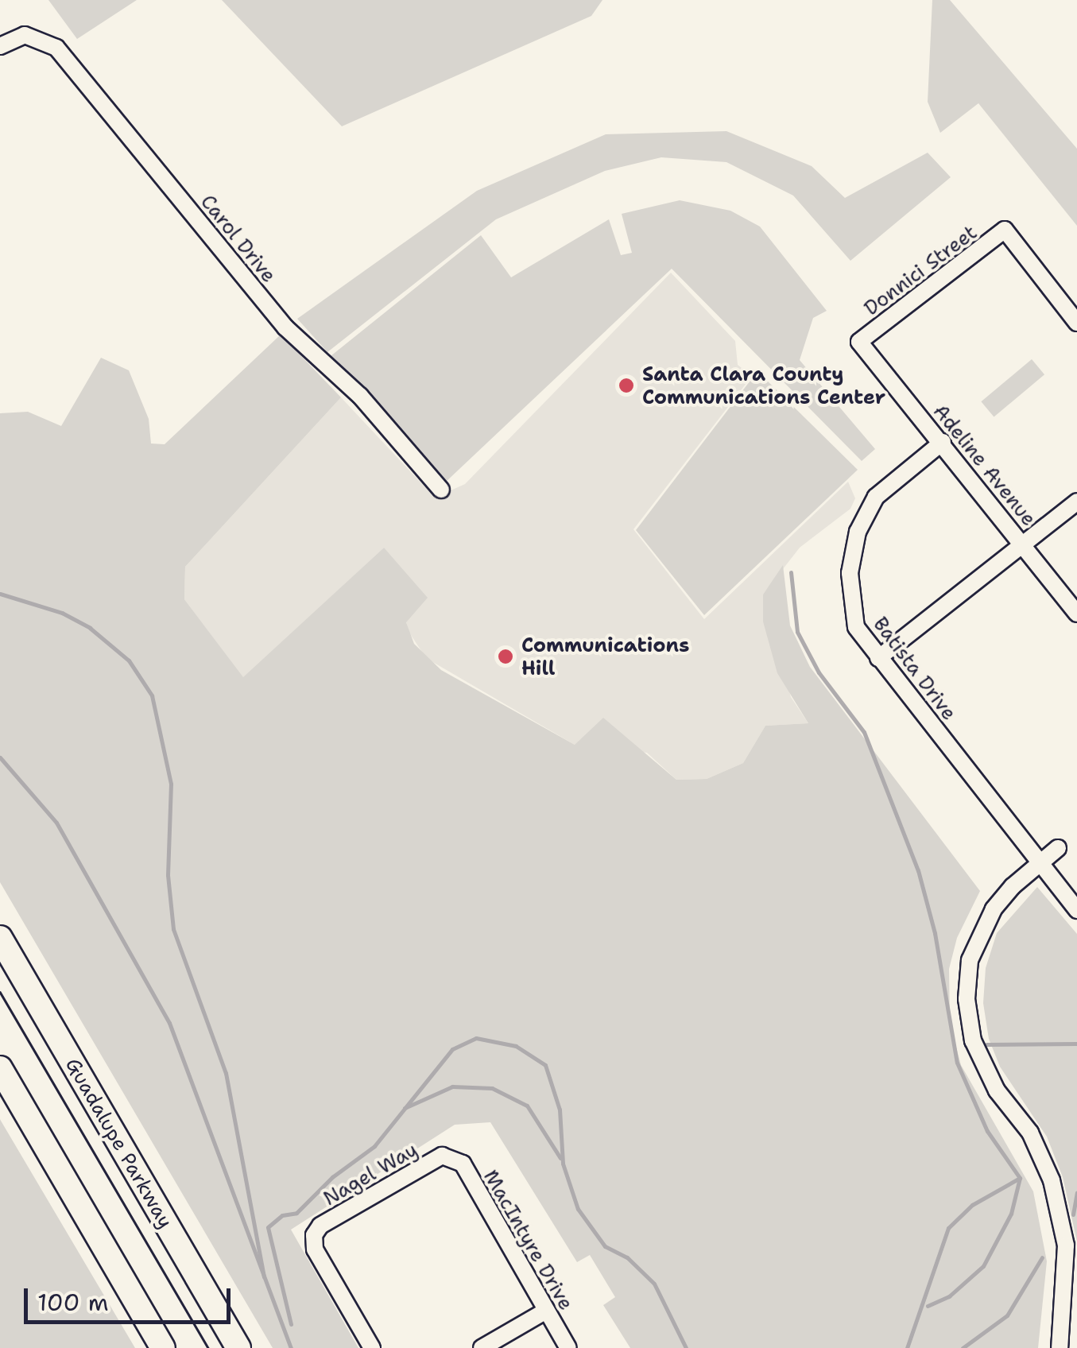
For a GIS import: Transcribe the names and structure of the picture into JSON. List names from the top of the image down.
{
  "streets": {
    "highway": ["Guadalupe Parkway"],
    "street": [
      "Carol Drive",
      "Donnici Street",
      "Adeline Avenue",
      "Batista Drive",
      "Nagel Way",
      "MacIntyre Drive"
    ]
  },
  "crossings": [
    ["Donnici Street", "Adeline Avenue"],
    ["Adeline Avenue", "Batista Drive"],
    ["Nagel Way", "MacIntyre Drive"]
  ],
  "places": ["Santa Clara County Communications Center", "Communications Hill"],
  "scale_bar": "100 m"
}
